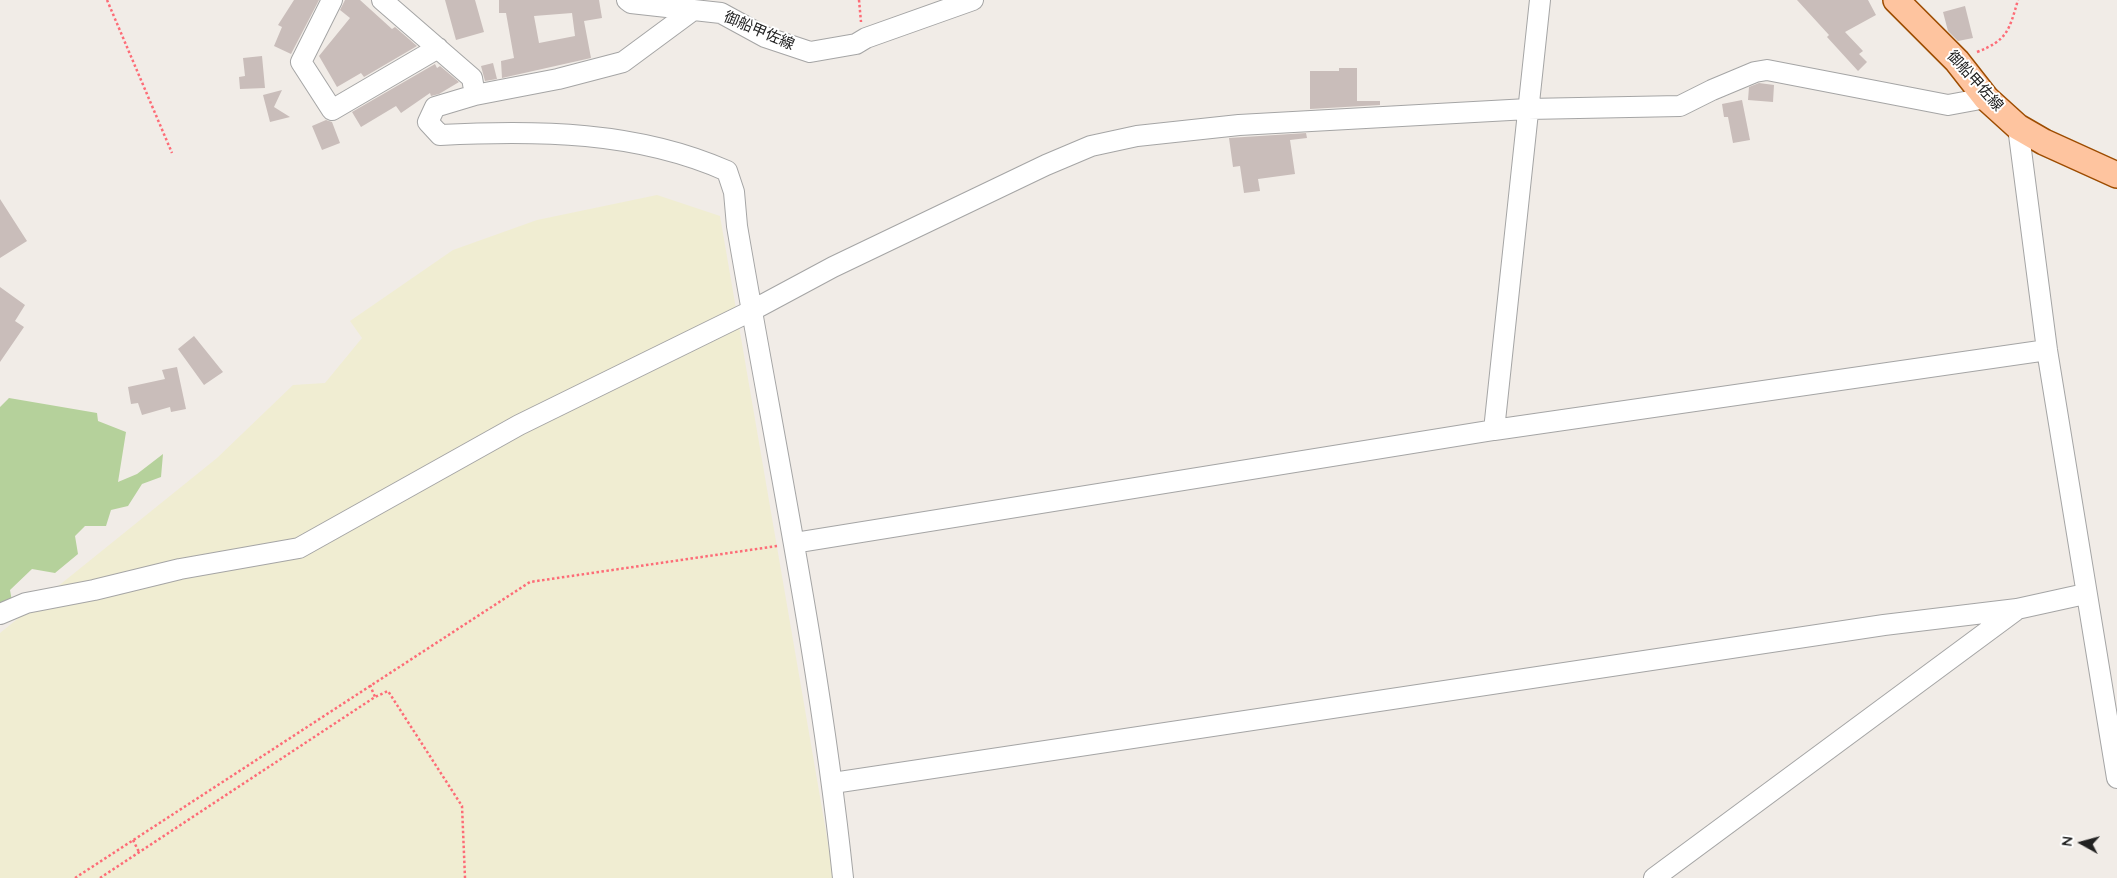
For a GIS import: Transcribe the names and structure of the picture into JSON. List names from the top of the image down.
{
  "streets": {
    "main road": ["御船甲佐線"]
  },
  "north": "left"
}
